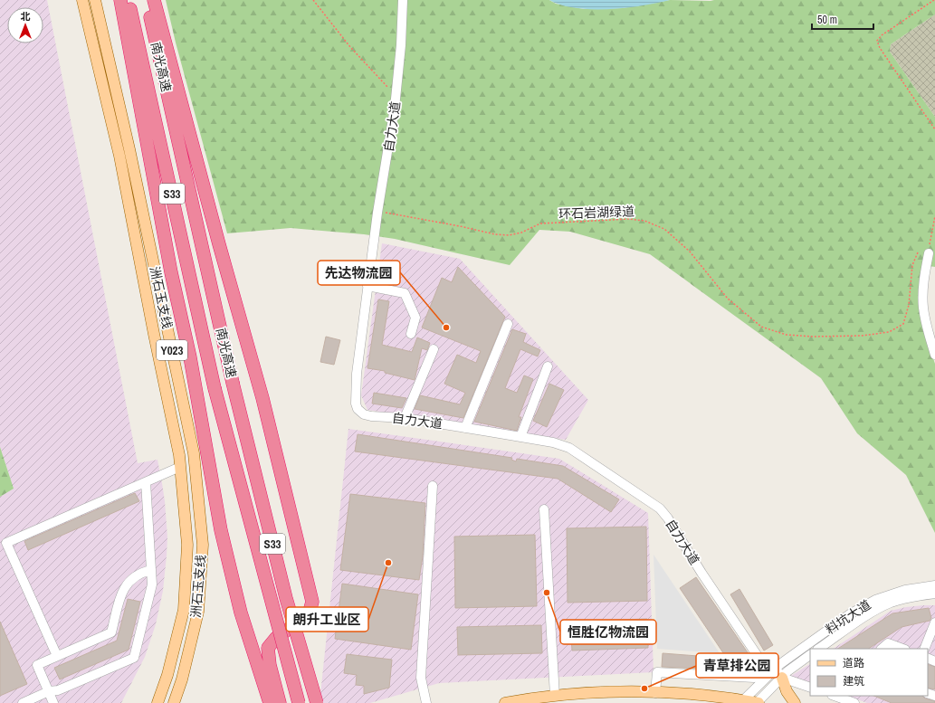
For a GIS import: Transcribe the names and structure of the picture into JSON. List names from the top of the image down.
{
  "streets": {
    "highway": ["南光高速", "S33"],
    "main road": ["洲石玉支线", "Y023"],
    "street": ["自力大道", "料坑大道"],
    "path": ["环石岩湖绿道"]
  },
  "crossings": [
    ["自力大道", "料坑大道"]
  ],
  "places": [
    "先达物流园",
    "朗升工业区",
    "恒胜亿物流园",
    "青草排公园"
  ],
  "legend": ["道路", "建筑"],
  "scale_bar": "50 m",
  "north": "top"
}
